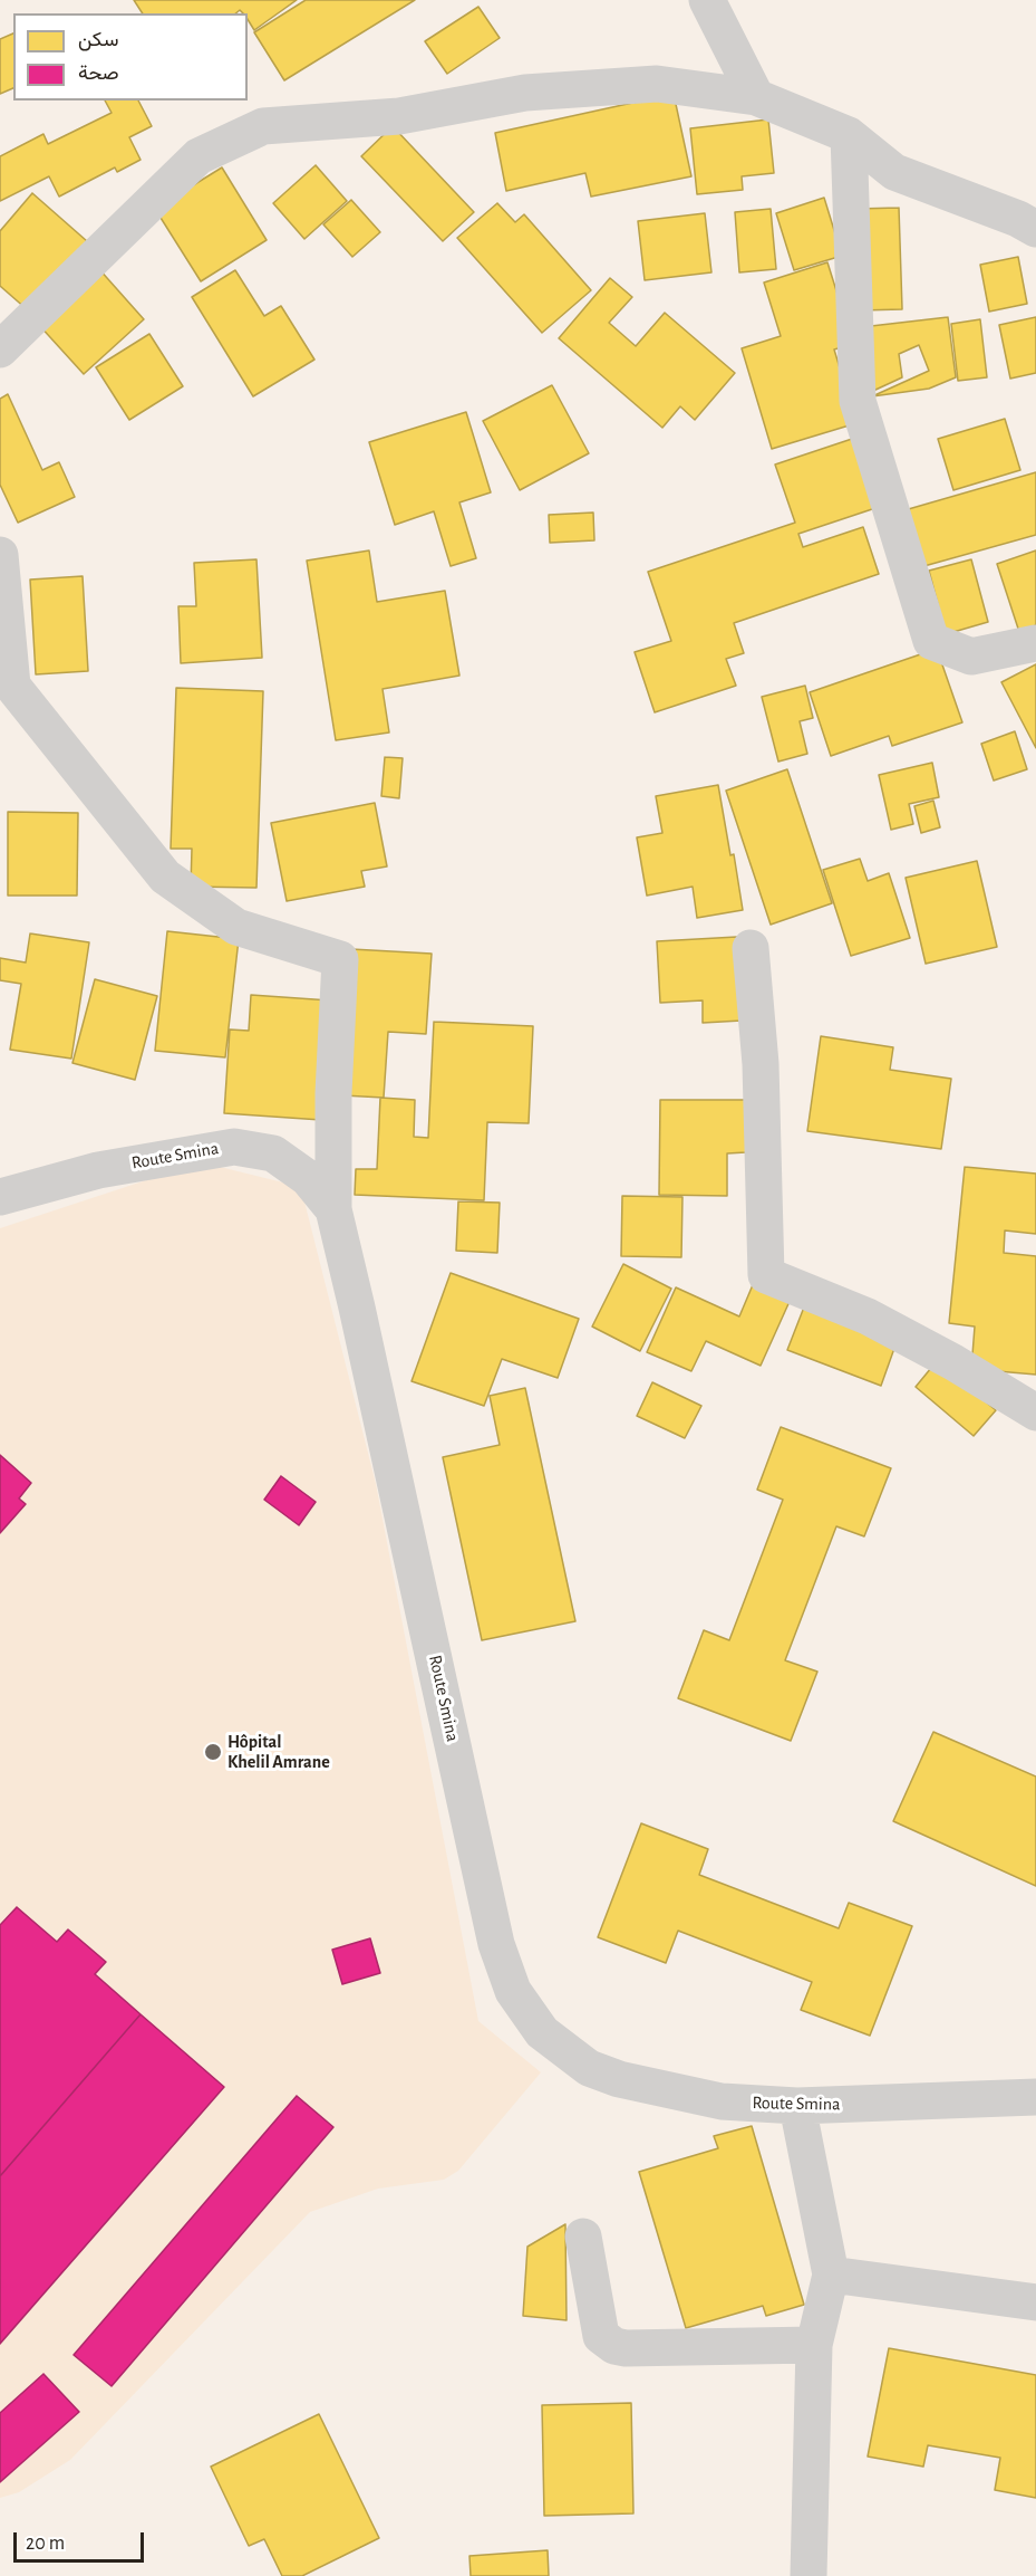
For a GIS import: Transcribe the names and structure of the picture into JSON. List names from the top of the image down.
{
  "streets": {
    "street": ["Route Smina"]
  },
  "places": ["Hôpital Khelil Amrane"],
  "legend": ["سكن", "صحة"],
  "scale_bar": "20 m"
}
